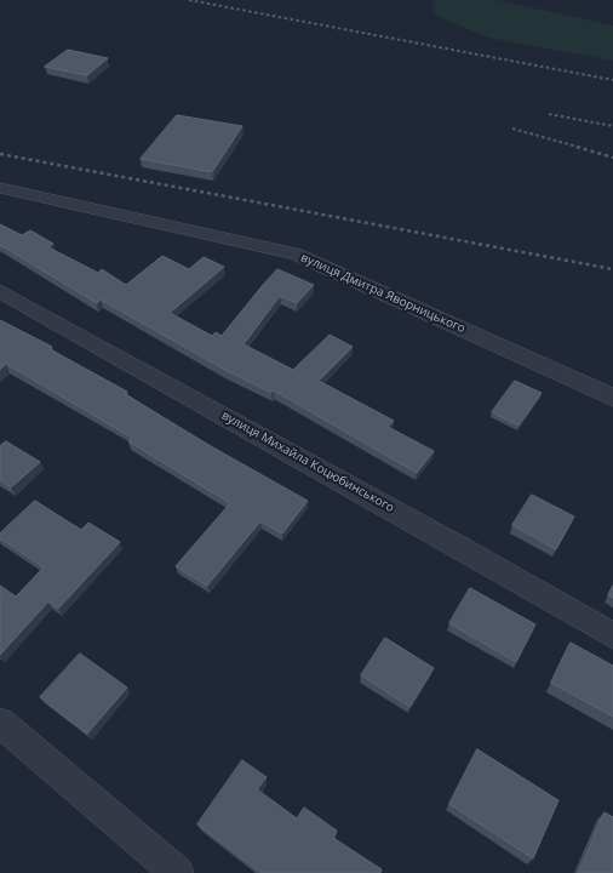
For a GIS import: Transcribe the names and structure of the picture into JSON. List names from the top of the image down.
{
  "streets": {
    "street": ["вулиця Дмитра Яворницького", "вулиця Михайла Коцюбинського"]
  }
}
